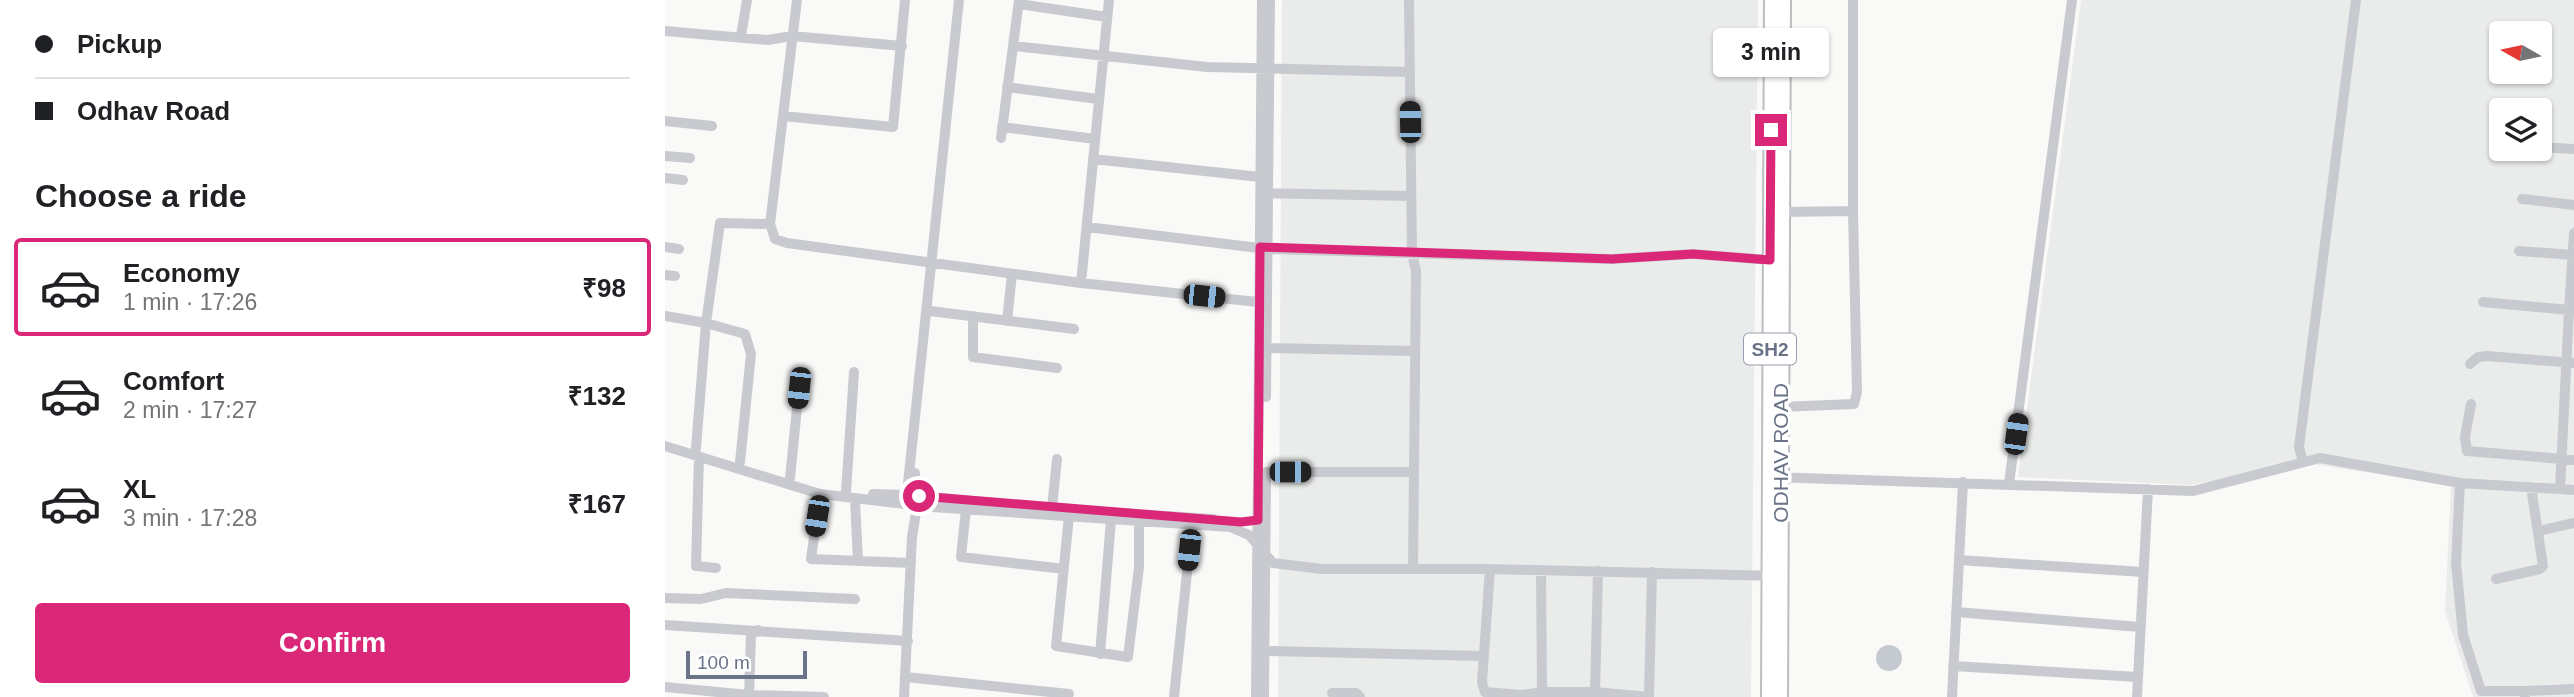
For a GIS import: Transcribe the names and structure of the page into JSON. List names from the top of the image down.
{
  "streets": {
    "main road": ["SH2", "ODHAV ROAD"]
  },
  "scale_bar": "100 m",
  "north": "left",
  "page": {
    "banner": ["Pickup", "Odhav Road"],
    "bubble": "3 min",
    "heading": "Choose a ride",
    "list": [
      {
        "name": "Economy",
        "note": "1 min · 17:26",
        "value": "₹98"
      },
      {
        "name": "Comfort",
        "note": "2 min · 17:27",
        "value": "₹132"
      },
      {
        "name": "XL",
        "note": "3 min · 17:28",
        "value": "₹167"
      }
    ],
    "buttons": "Confirm",
    "scale": "100 m"
  }
}
